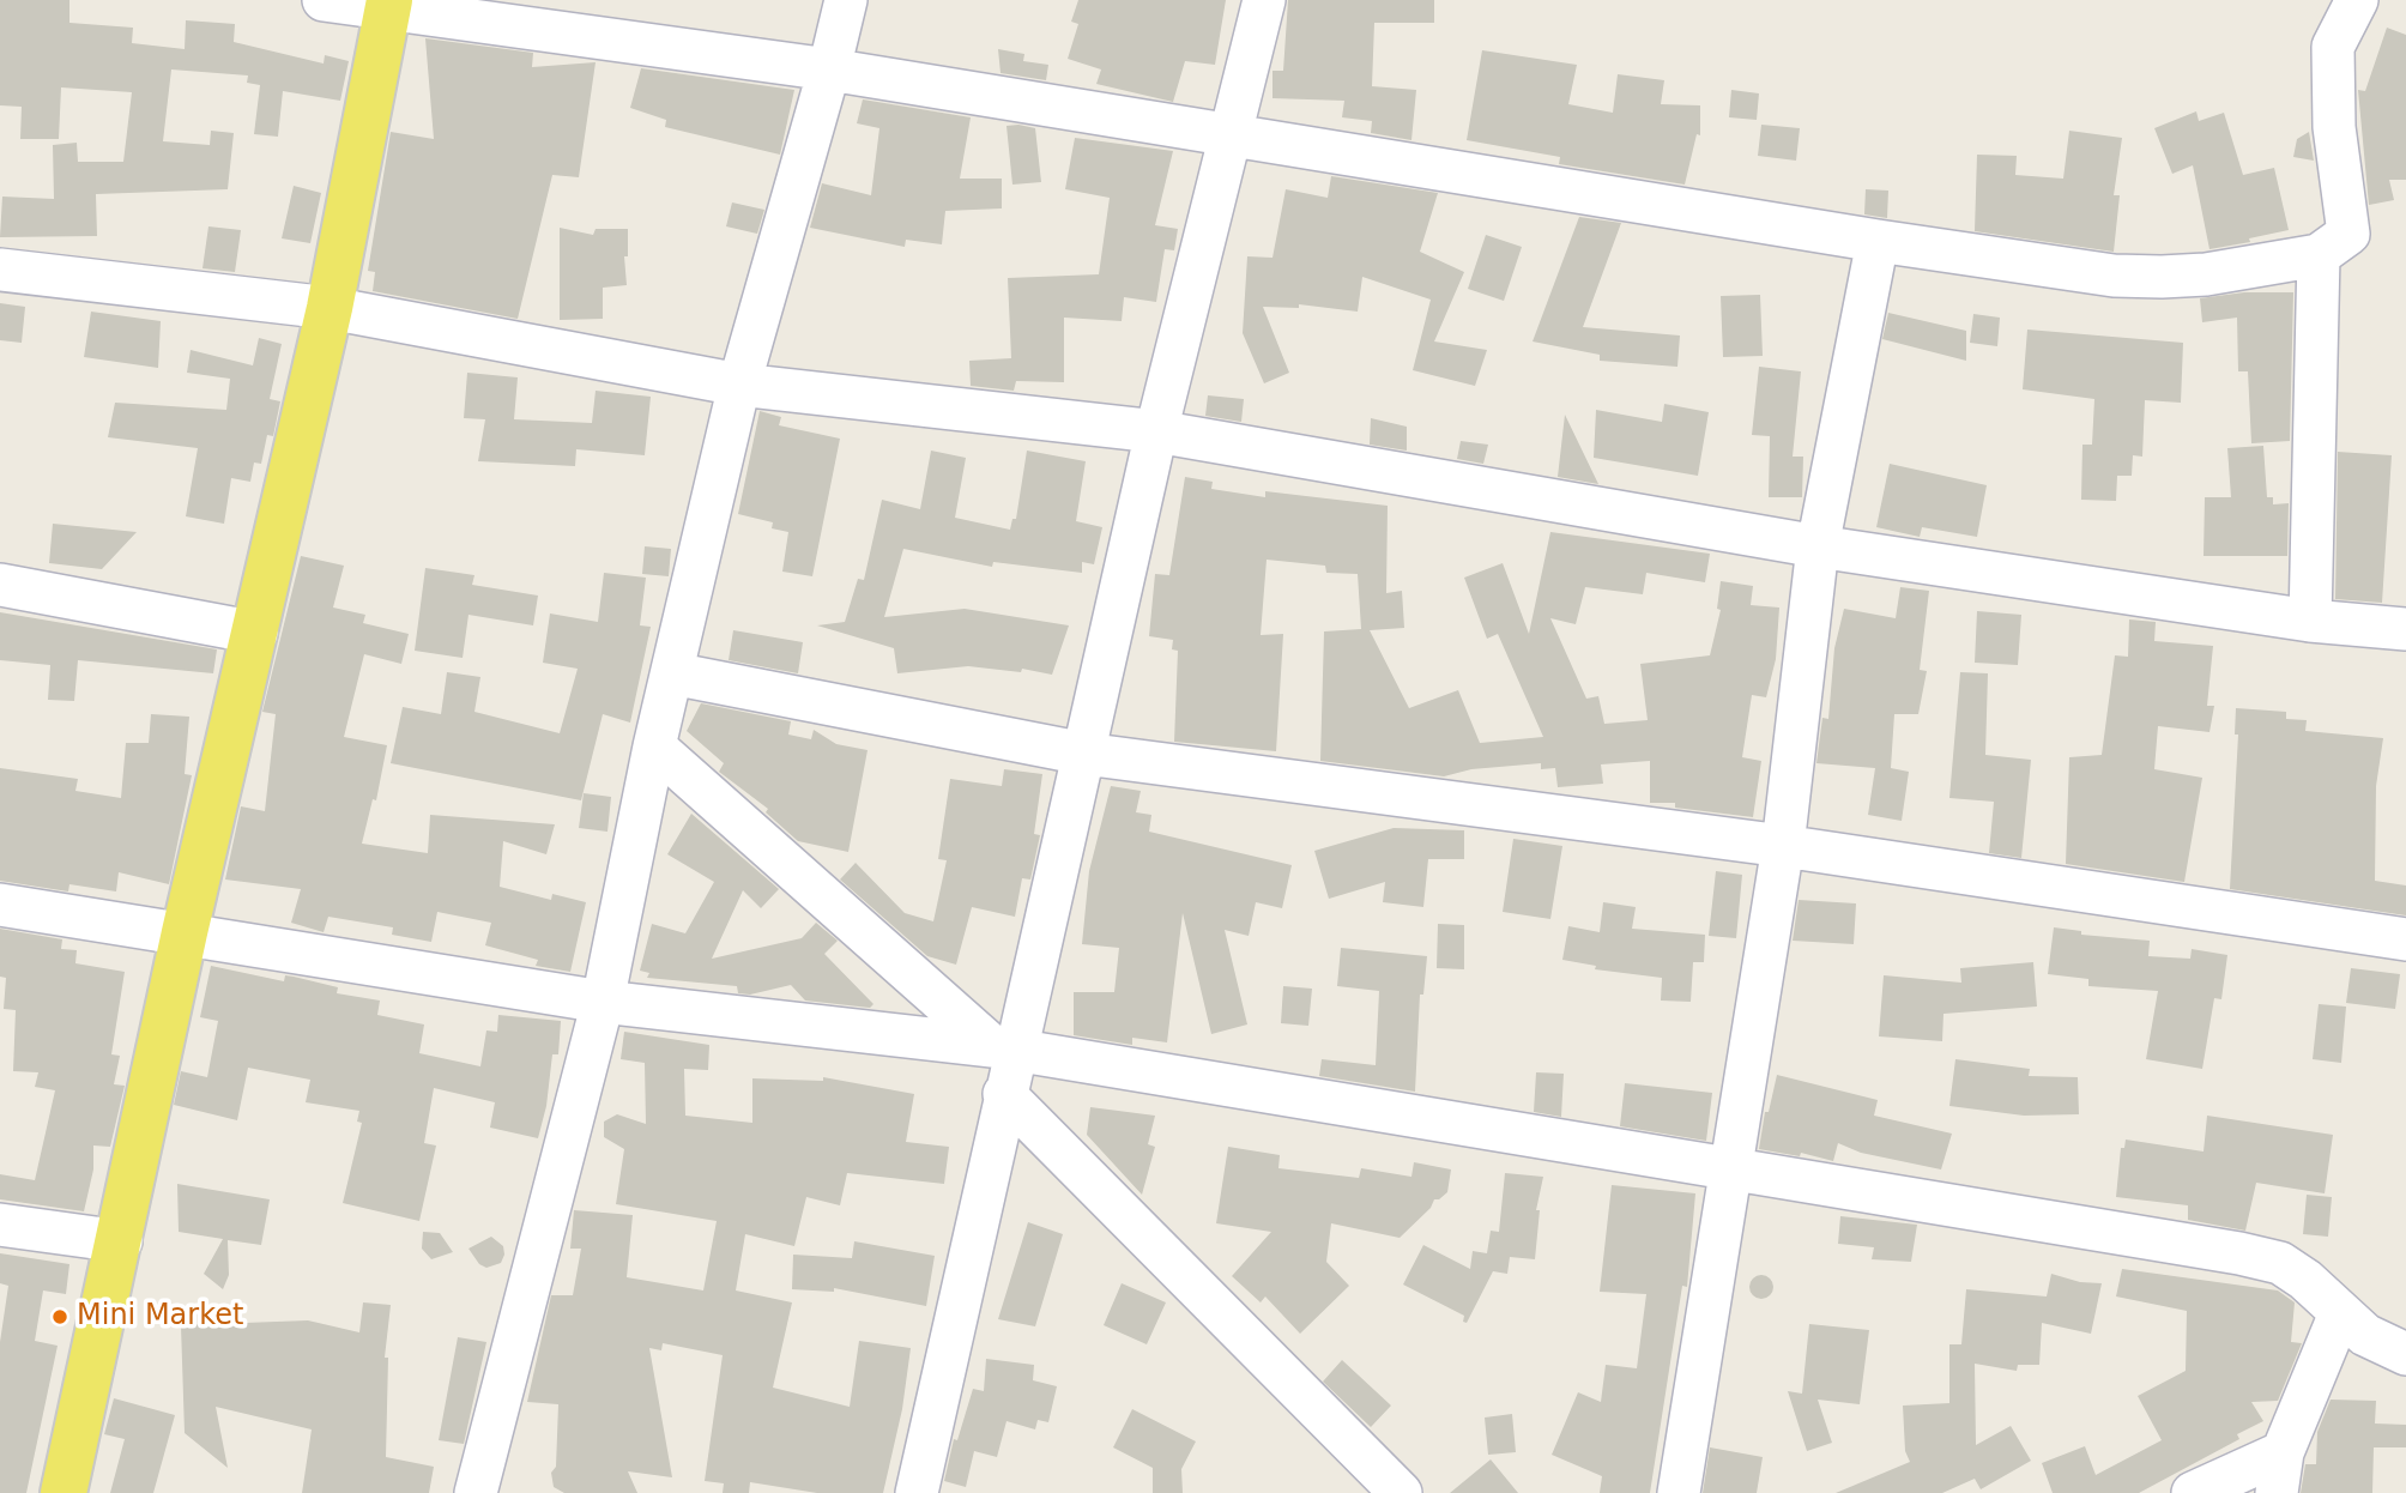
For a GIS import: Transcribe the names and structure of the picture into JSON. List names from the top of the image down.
{
  "places": ["Mini Market"]
}
